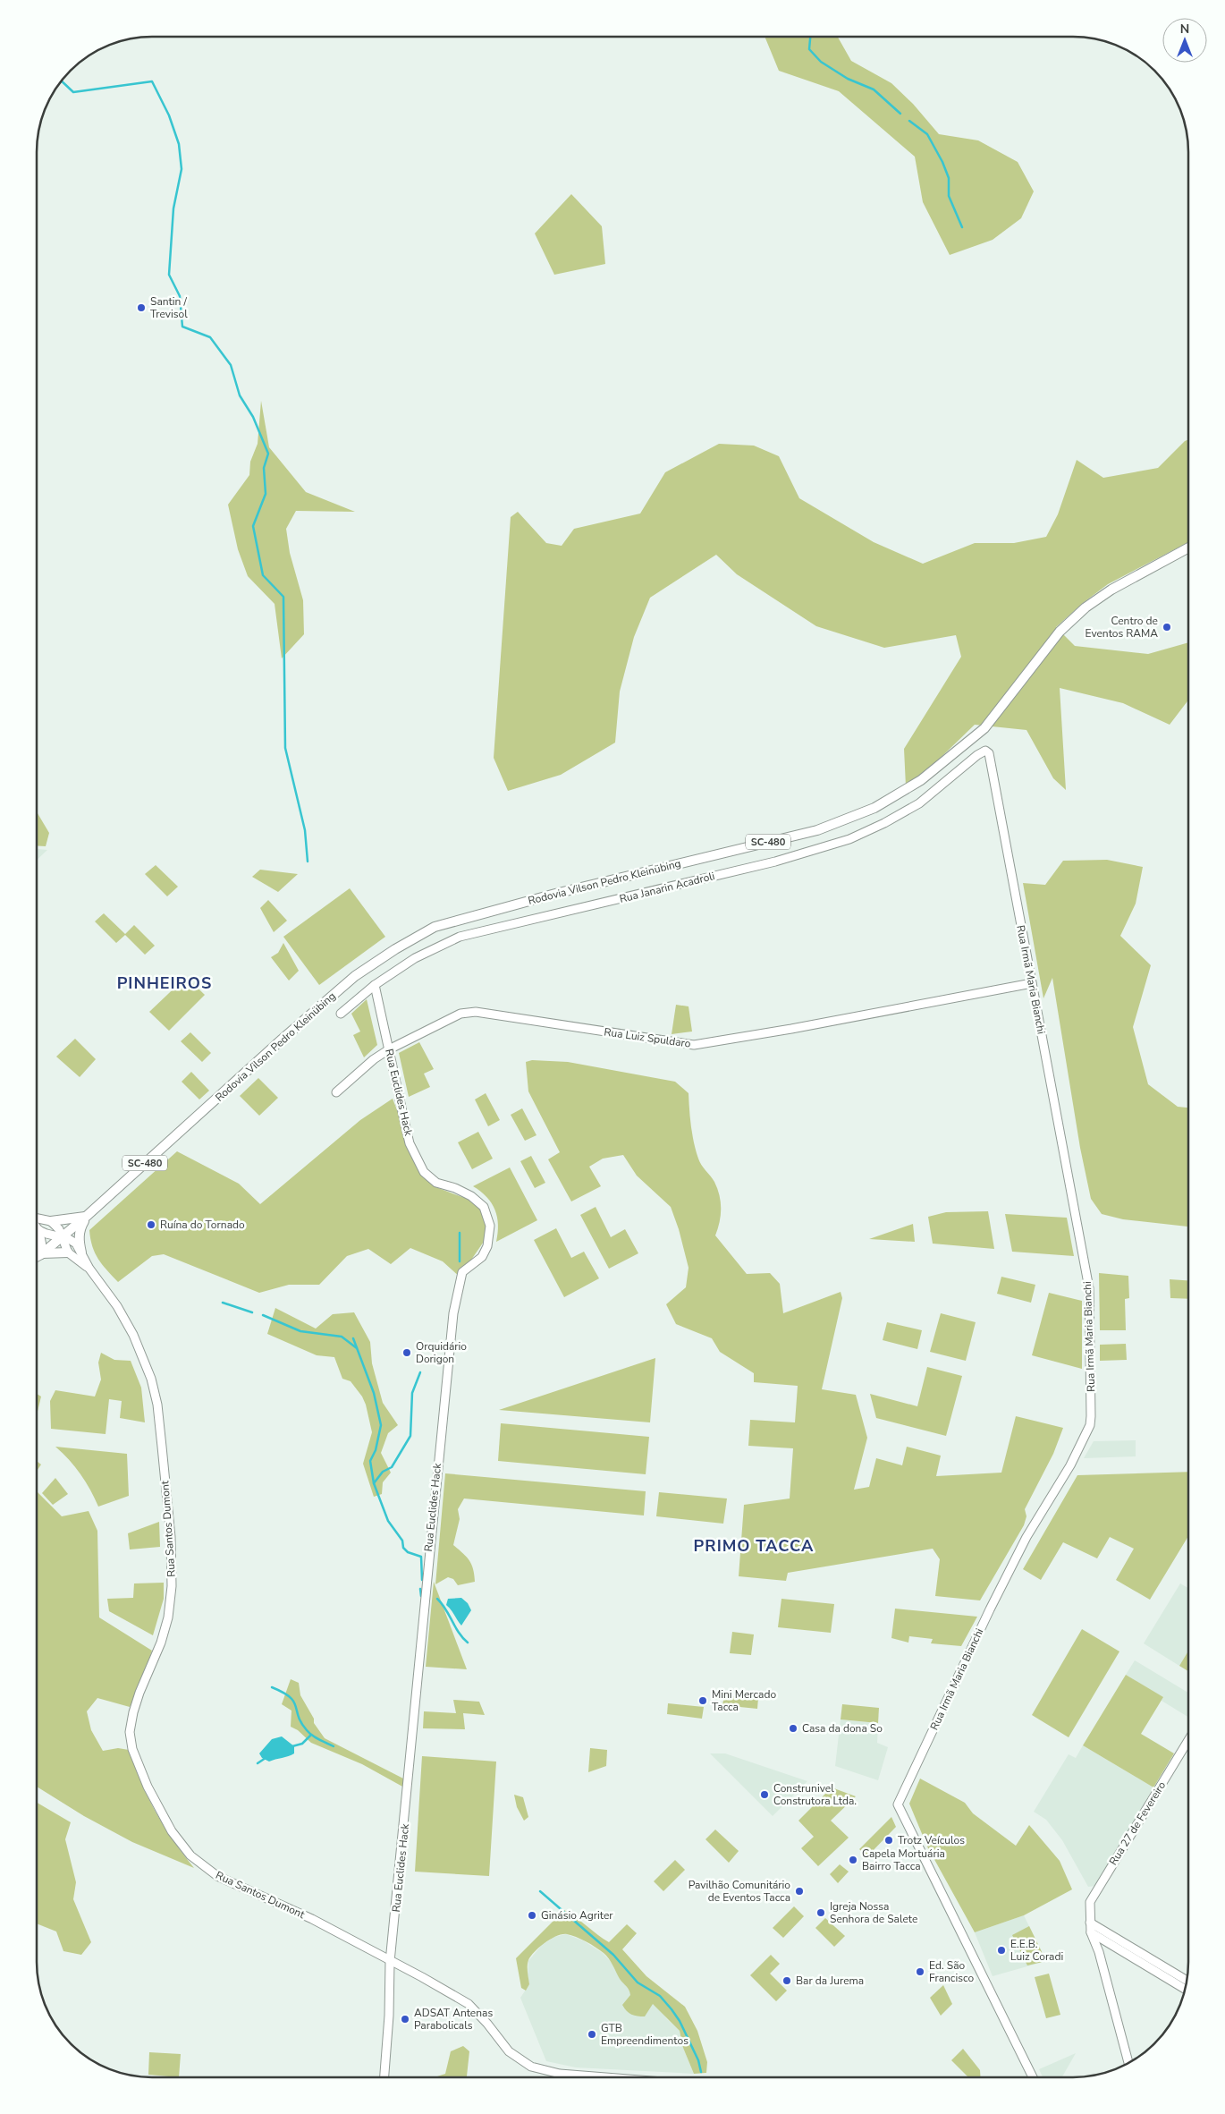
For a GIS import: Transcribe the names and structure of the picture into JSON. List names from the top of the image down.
{
  "streets": {
    "main road": ["SC-480", "Rodovia Vilson Pedro Kleinübing"],
    "street": [
      "Rua Janarin Acadroli",
      "Rua Irmã Maria Bianchi",
      "Rua Luiz Spuldaro",
      "Rua Euclides Hack",
      "Rua Santos Dumont",
      "Rua 27 de Fevereiro"
    ]
  },
  "crossings": [
    ["Rodovia Vilson Pedro Kleinübing", "Rua Santos Dumont"],
    ["Rua Janarin Acadroli", "Rua Irmã Maria Bianchi"],
    ["Rua Janarin Acadroli", "Rua Euclides Hack"],
    ["Rua Irmã Maria Bianchi", "Rua Luiz Spuldaro"],
    ["Rua Luiz Spuldaro", "Rua Euclides Hack"],
    ["Rua Euclides Hack", "Rua Santos Dumont"]
  ],
  "districts": ["PINHEIROS", "PRIMO TACCA"],
  "places": [
    "Santin / Trevisol",
    "Centro de Eventos RAMA",
    "Ruína do Tornado",
    "Orquidário Dorigon",
    "Mini Mercado Tacca",
    "Casa da dona So",
    "Construnivel Construtora Ltda.",
    "Trotz Veículos",
    "Capela Mortuária Bairro Tacca",
    "Pavilhão Comunitário de Eventos Tacca",
    "Igreja Nossa Senhora de Salete",
    "Ginásio Agriter",
    "E.E.B. Luiz Coradi",
    "Ed. São Francisco",
    "Bar da Jurema",
    "ADSAT Antenas Parabolicals",
    "GTB Empreendimentos"
  ],
  "north": "top"
}
